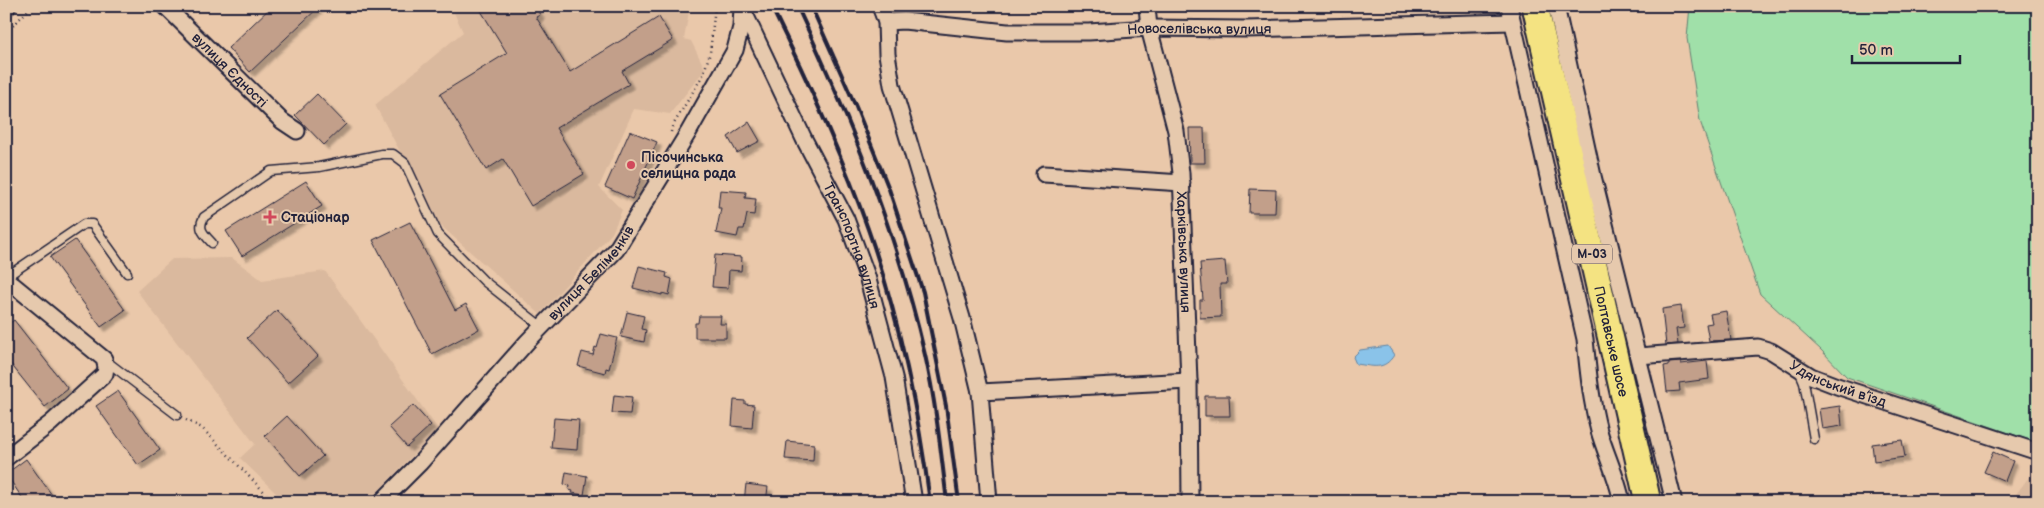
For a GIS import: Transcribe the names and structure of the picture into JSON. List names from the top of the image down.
{
  "streets": {
    "highway": ["М-03", "Полтавське шосе"],
    "street": [
      "Новоселівська вулиця",
      "вулиця Єдності",
      "Транспортна вулиця",
      "Харківська вулиця",
      "вулиця Беліменків",
      "Удянський в’їзд"
    ]
  },
  "crossings": [
    ["Новоселівська вулиця", "Харківська вулиця"],
    ["Транспортна вулиця", "вулиця Беліменків"]
  ],
  "places": {
    "other": ["Пісочинська селищна рада"],
    "health": ["Стаціонар"]
  },
  "scale_bar": "50 m"
}
